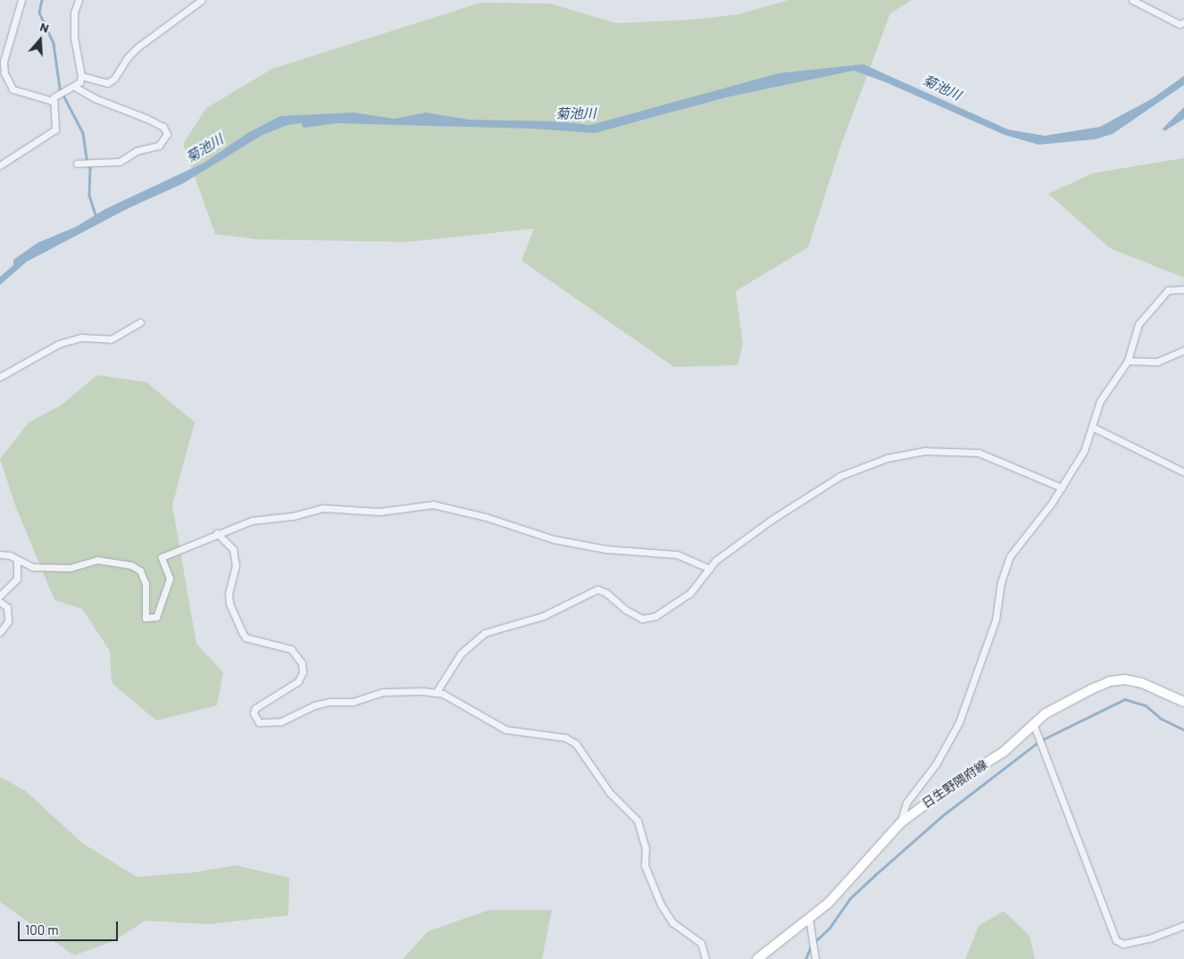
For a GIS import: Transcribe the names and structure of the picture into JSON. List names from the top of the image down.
{
  "streets": {
    "main road": ["日生野隈府線"]
  },
  "water": ["菊池川"],
  "scale_bar": "100 m",
  "north": "top"
}
